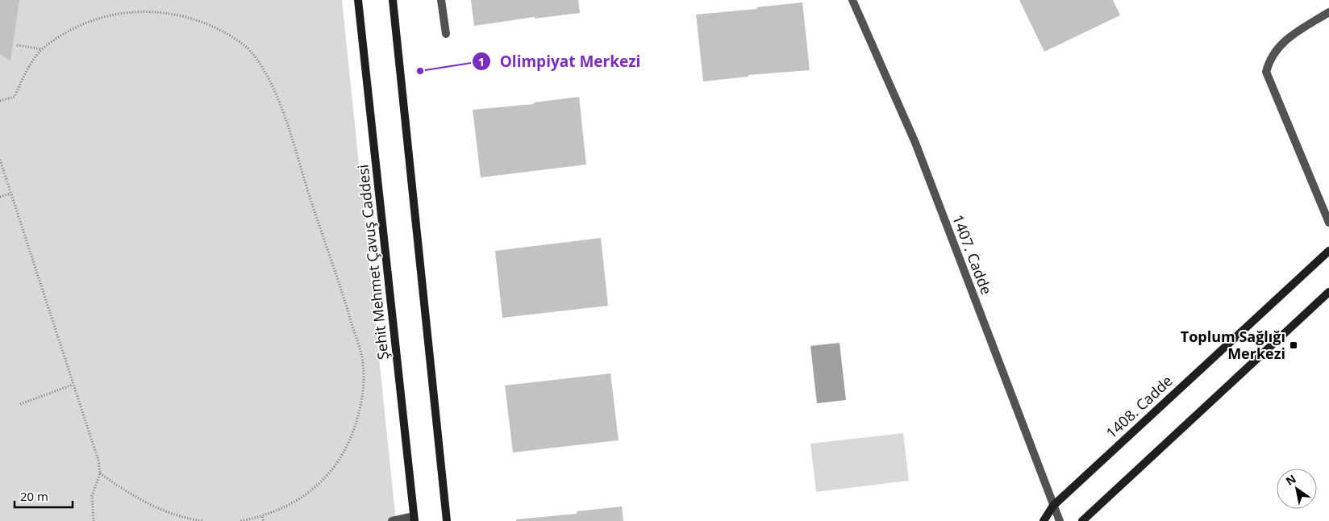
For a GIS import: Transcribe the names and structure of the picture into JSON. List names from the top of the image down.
{
  "streets": {
    "main road": ["Şehit Mehmet Çavuş Caddesi", "1408. Cadde"],
    "street": ["1407. Cadde"]
  },
  "crossings": [
    ["1407. Cadde", "1408. Cadde"]
  ],
  "places": {
    "other": ["Olimpiyat Merkezi"],
    "transit": ["Toplum Sağlığı Merkezi"]
  },
  "scale_bar": "20 m",
  "north": "top left"
}
